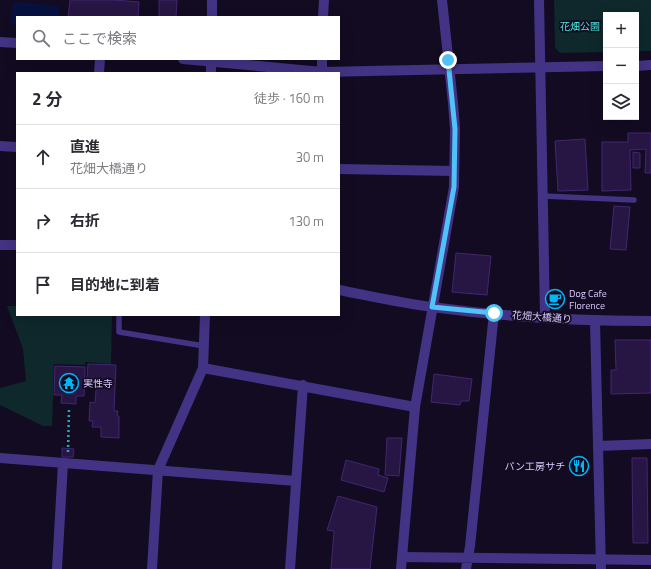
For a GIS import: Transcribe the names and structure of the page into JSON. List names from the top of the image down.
{
  "streets": {
    "street": ["花畑大橋通り"]
  },
  "parks": ["花畑公園"],
  "places": {
    "cafe": ["Dog Cafe Florence"],
    "temple": ["実性寺"],
    "restaurant": ["パン工房サチ"]
  },
  "page": {
    "map_buttons": ["+", "−"],
    "search": "ここで検索",
    "heading": ["2 分", "徒歩 · 160 m"],
    "list": [
      ["直進", "花畑大橋通り", "30 m"],
      ["右折", "130 m"],
      "目的地に到着"
    ]
  }
}
